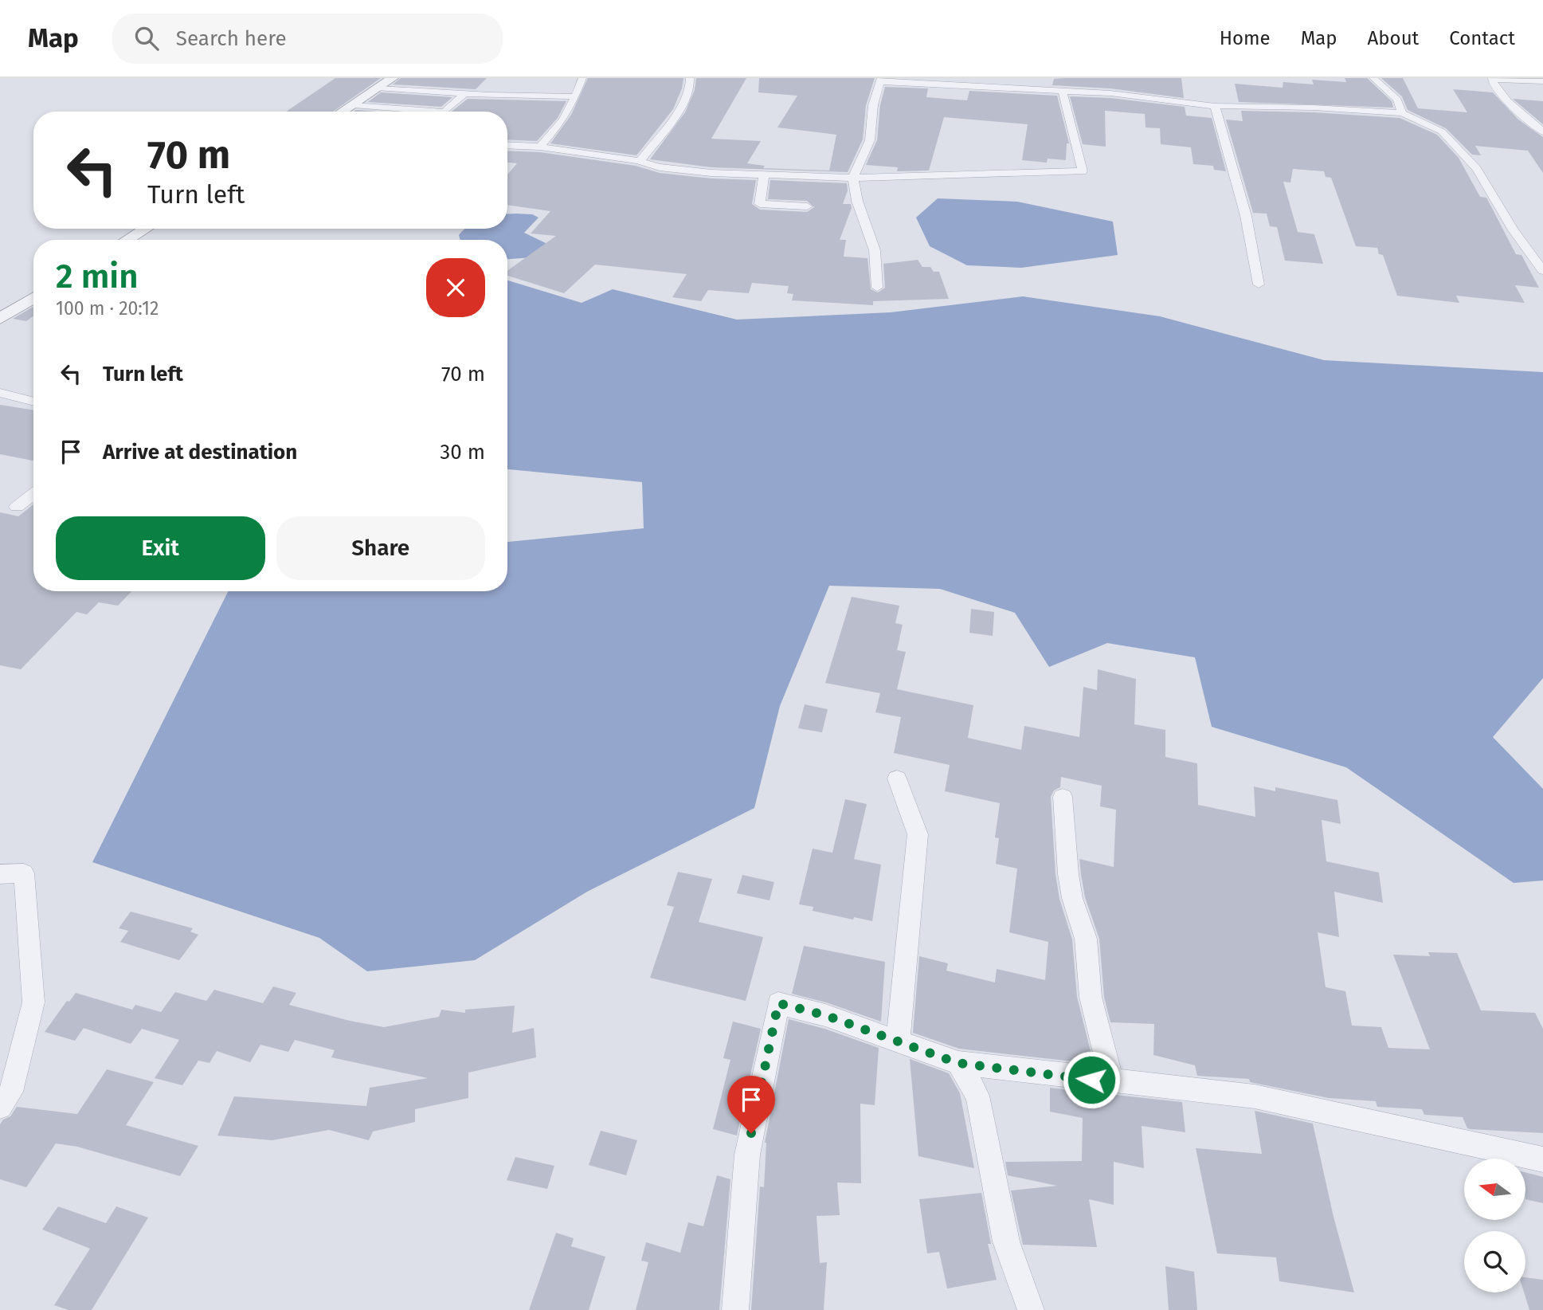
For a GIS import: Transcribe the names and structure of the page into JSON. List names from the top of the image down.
{
  "north": "left",
  "page": {
    "header": "Map",
    "search": "Search here",
    "nav": [
      "Home",
      "Map",
      "About",
      "Contact"
    ],
    "turn": ["70 m", "Turn left"],
    "heading": ["2 min", "100 m · 20:12"],
    "list": [
      {
        "name": "Turn left",
        "value": "70 m"
      },
      {
        "name": "Arrive at destination",
        "value": "30 m"
      }
    ],
    "buttons": ["Exit", "Share"]
  }
}
